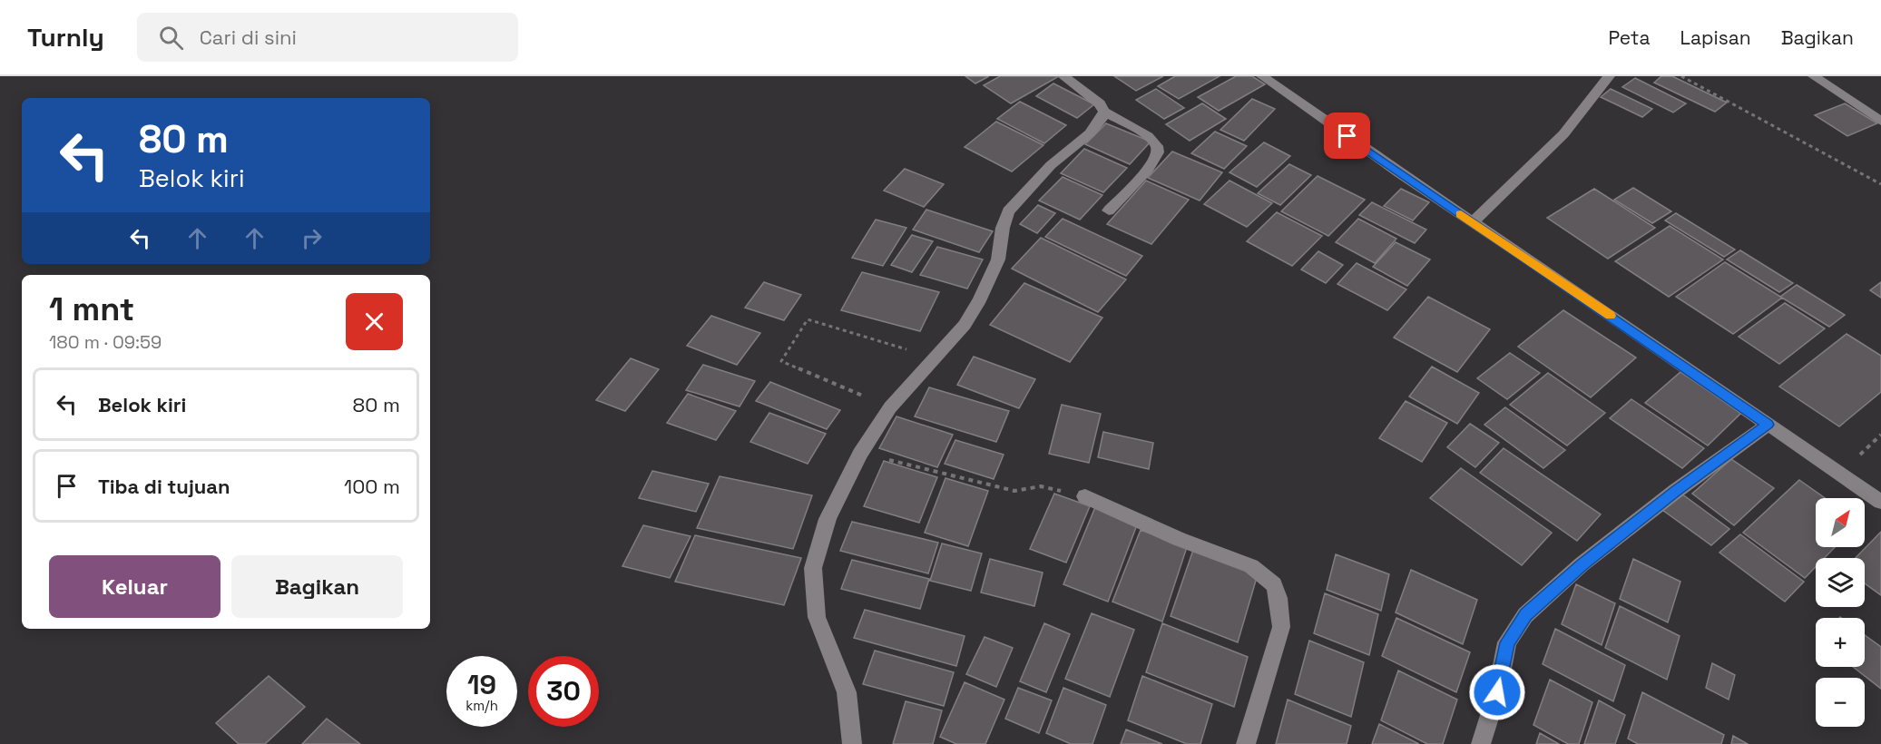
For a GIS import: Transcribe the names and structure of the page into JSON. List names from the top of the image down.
{
  "north": "top right",
  "page": {
    "header": "Turnly",
    "search": "Cari di sini",
    "nav": ["Peta", "Lapisan", "Bagikan"],
    "turn": ["80 m", "Belok kiri"],
    "heading": ["1 mnt", "180 m · 09:59"],
    "list": [
      {
        "name": "Belok kiri",
        "value": "80 m"
      },
      {
        "name": "Tiba di tujuan",
        "value": "100 m"
      }
    ],
    "map_buttons": ["+", "−"],
    "buttons": ["Keluar", "Bagikan"],
    "speed": "19 km/h",
    "limit": "30"
  }
}
